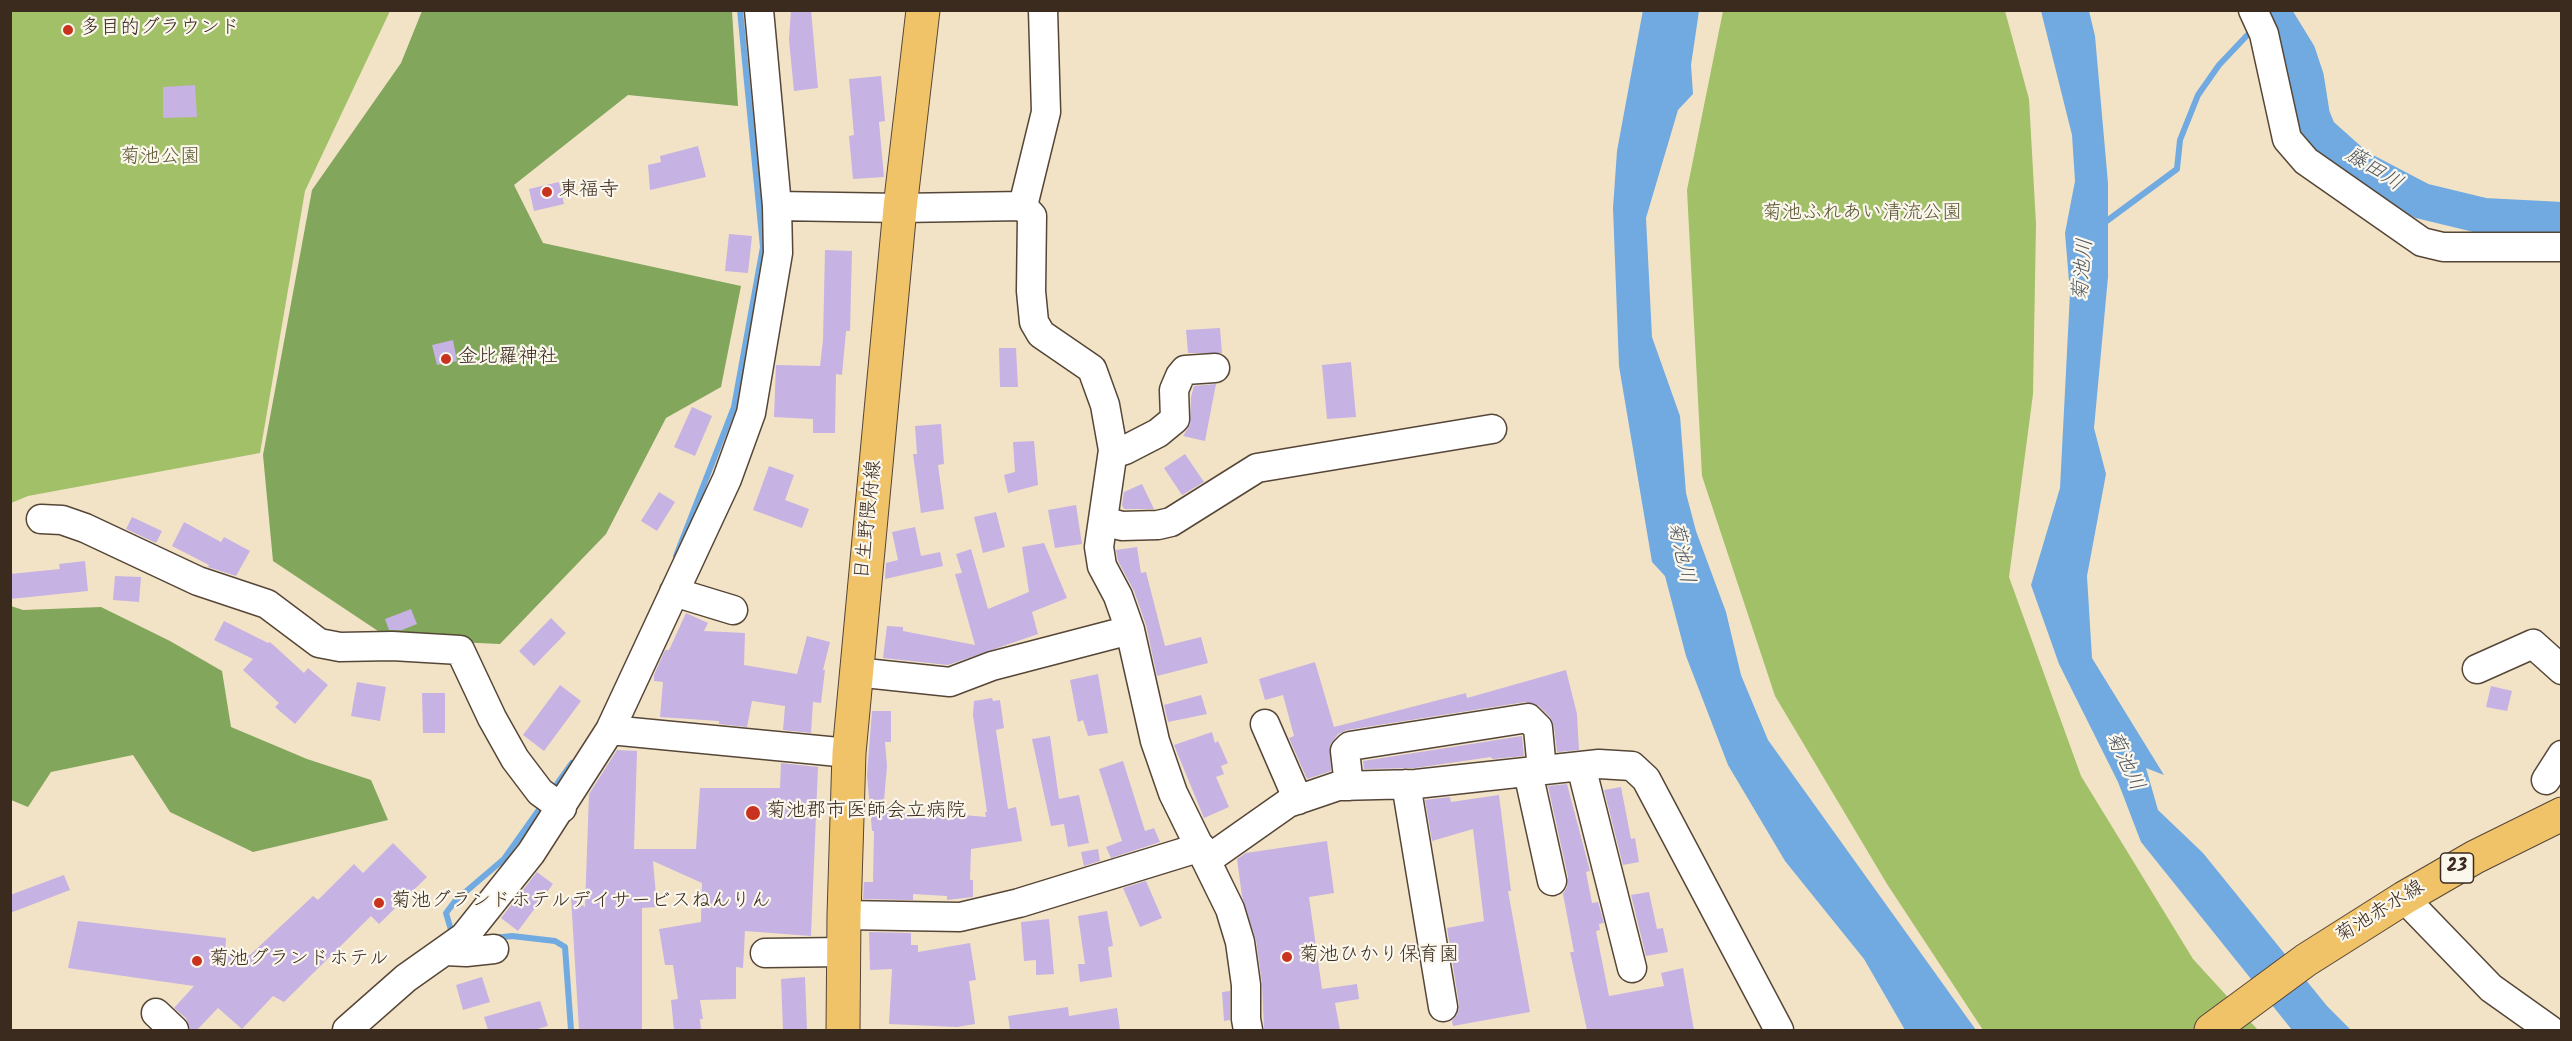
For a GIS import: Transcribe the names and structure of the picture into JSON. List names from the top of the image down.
{
  "streets": {
    "main road": ["日生野隈府線", "23", "菊池赤水線"]
  },
  "water": ["藤田川", "菊池川"],
  "parks": ["菊池公園", "菊池ふれあい清流公園"],
  "places": [
    "多目的グラウンド",
    "東福寺",
    "金比羅神社",
    "菊池郡市医師会立病院",
    "菊池グランドホテルデイサービスねんりん",
    "菊池ひかり保育園",
    "菊池グランドホテル"
  ]
}
